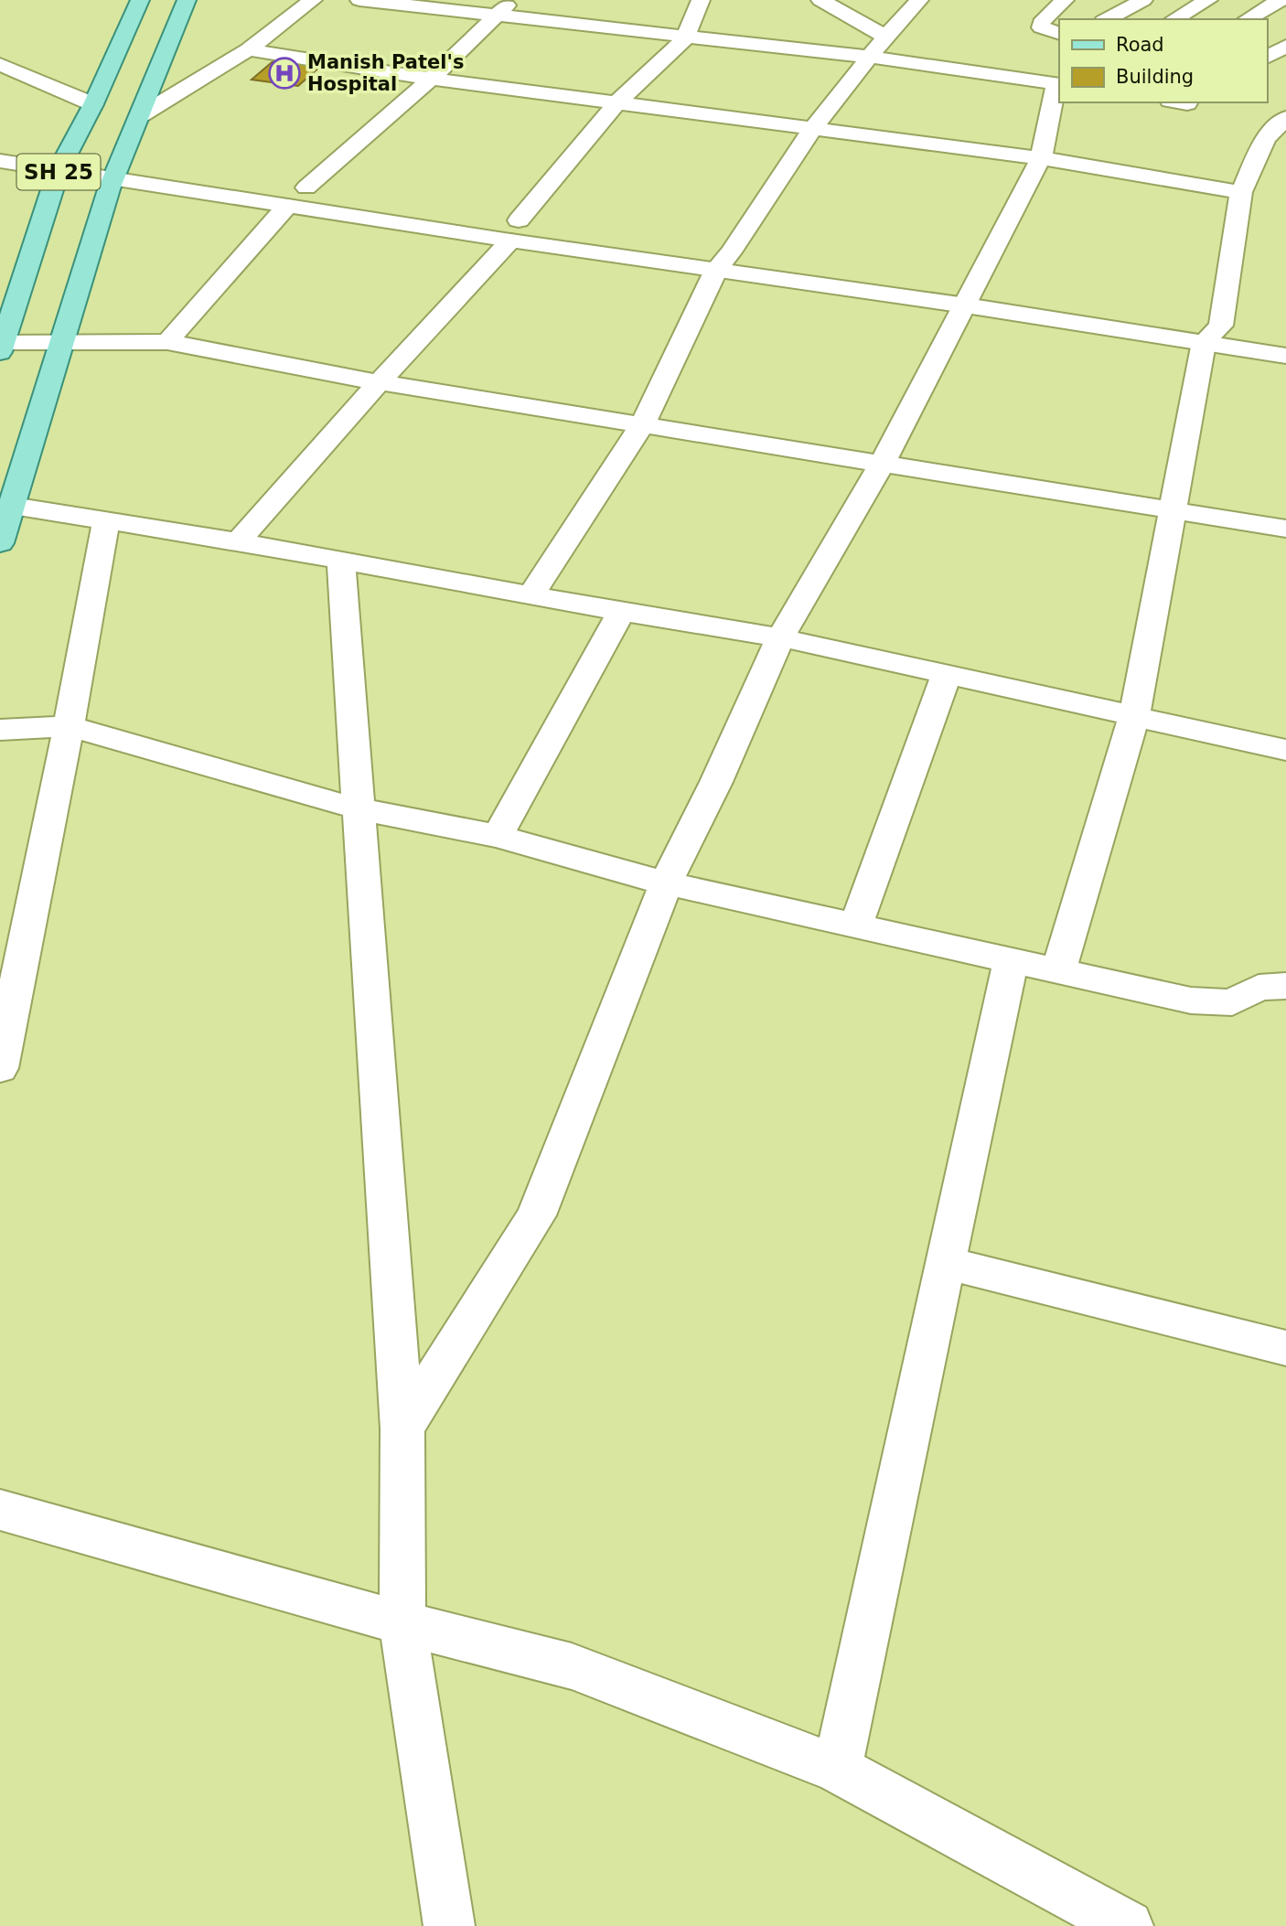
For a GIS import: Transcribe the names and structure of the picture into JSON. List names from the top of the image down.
{
  "streets": {
    "main road": ["SH 25"]
  },
  "places": {
    "hospital": ["Manish Patel's Hospital"]
  },
  "legend": ["Road", "Building"]
}
